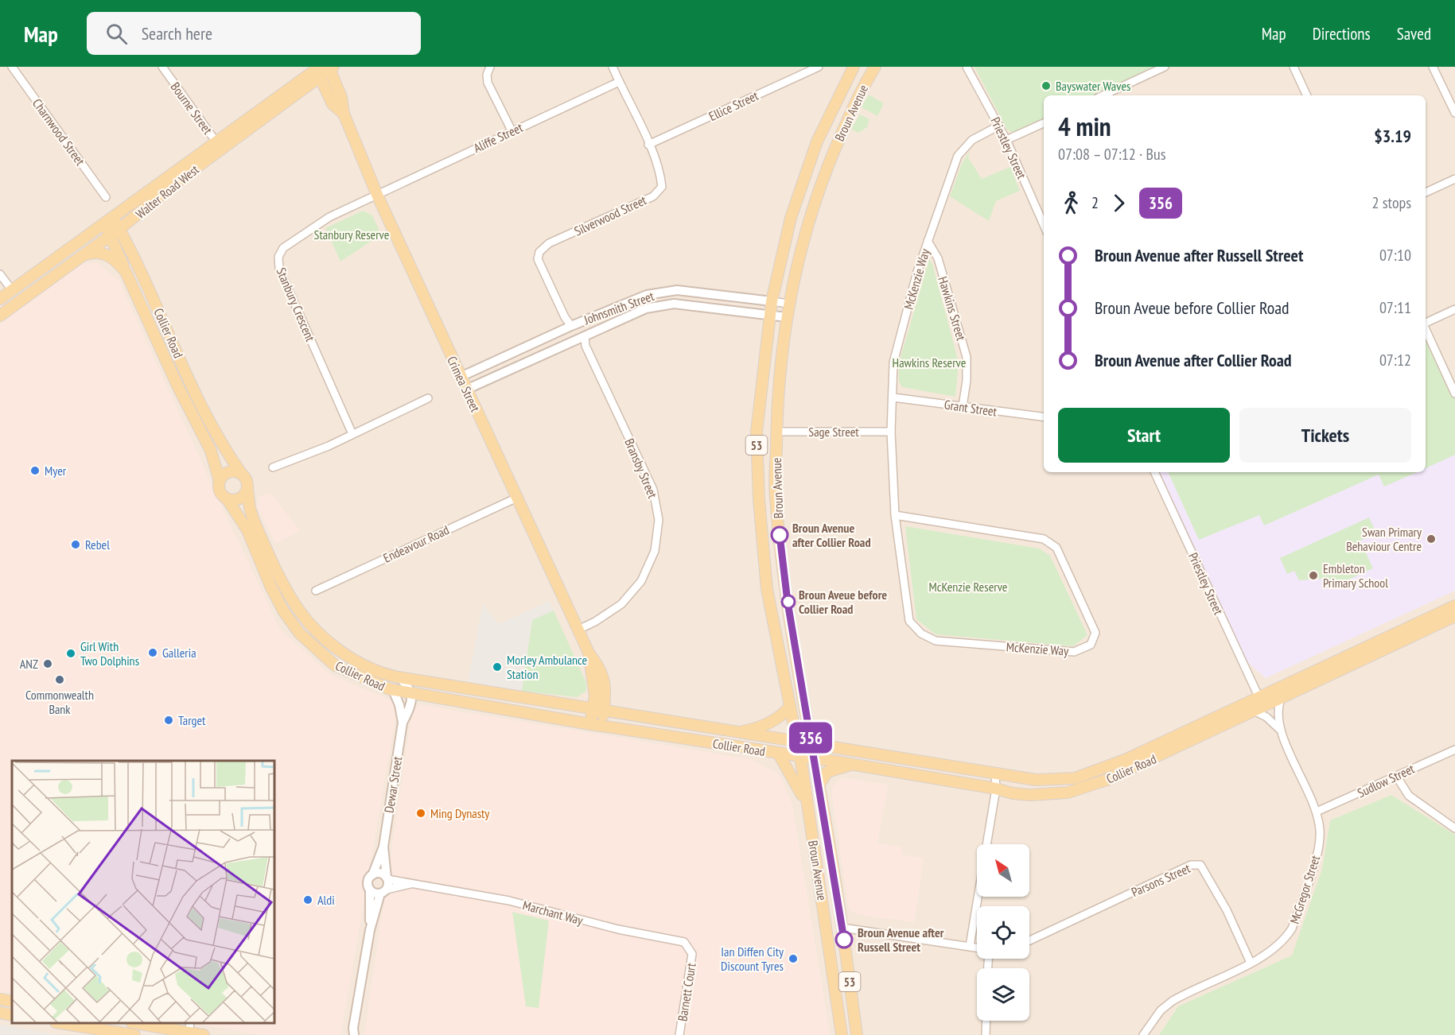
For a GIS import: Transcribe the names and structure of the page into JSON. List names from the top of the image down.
{
  "streets": {
    "main road": [
      "Broun Avenue",
      "Walter Road West",
      "Collier Road",
      "Crimea Street",
      "53"
    ],
    "street": [
      "Ellice Street",
      "Bourne Street",
      "Charnwood Street",
      "Aliffe Street",
      "Priestley Street",
      "Silverwood Street",
      "McKenzie Way",
      "Stanbury Crescent",
      "Johnsmith Street",
      "Hawkins Street",
      "Grant Street",
      "Sage Street",
      "Bransby Street",
      "Endeavour Road",
      "Sudlow Street",
      "Dewar Street",
      "Parsons Street",
      "McGregor Street",
      "Marchant Way",
      "Barnett Court"
    ]
  },
  "crossings": [
    ["Ellice Street", "Silverwood Street"],
    ["Bourne Street", "Walter Road West"],
    ["Broun Avenue", "Johnsmith Street"],
    ["Broun Avenue", "Collier Road"],
    ["Broun Avenue", "Sage Street"],
    ["Aliffe Street", "Silverwood Street"],
    ["Aliffe Street", "Stanbury Crescent"],
    ["Aliffe Street", "Crimea Street"],
    ["Priestley Street", "McKenzie Way"],
    ["Priestley Street", "Collier Road"],
    ["Walter Road West", "Collier Road"],
    ["Walter Road West", "Crimea Street"],
    ["Silverwood Street", "Johnsmith Street"],
    ["McKenzie Way", "Hawkins Street"],
    ["McKenzie Way", "Grant Street"],
    ["McKenzie Way", "Sage Street"],
    ["Stanbury Crescent", "Crimea Street"],
    ["Johnsmith Street", "Crimea Street"],
    ["Johnsmith Street", "Bransby Street"],
    ["Hawkins Street", "Grant Street"],
    ["Collier Road", "Crimea Street"],
    ["Collier Road", "Dewar Street"],
    ["Collier Road", "McGregor Street"],
    ["Crimea Street", "Bransby Street"],
    ["Crimea Street", "Endeavour Road"],
    ["Sudlow Street", "McGregor Street"],
    ["Dewar Street", "Marchant Way"],
    ["Parsons Street", "McGregor Street"],
    ["Marchant Way", "Barnett Court"]
  ],
  "parks": ["Stanbury Reserve", "Hawkins Reserve", "McKenzie Reserve"],
  "places": [
    "Bayswater Waves",
    "Myer",
    "Broun Avenue after Collier Road",
    "Swan Primary Behaviour Centre",
    "Rebel",
    "Embleton Primary School",
    "Broun Aveue before Collier Road",
    "Galleria",
    "Girl With Two Dolphins",
    "ANZ",
    "Morley Ambulance Station",
    "Commonwealth Bank",
    "Target",
    "Ming Dynasty",
    "Aldi",
    "Broun Avenue after Russell Street",
    "Ian Diffen City Discount Tyres"
  ],
  "lines": ["bus line 356"],
  "north": "top left",
  "page": {
    "header": "Map",
    "search": "Search here",
    "nav": ["Map", "Directions", "Saved"],
    "on_map": "356",
    "heading": ["4 min", "07:08 – 07:12 · Bus", "$3.19"],
    "legs": ["2", "356", "2 stops"],
    "list": [
      {
        "name": "Broun Avenue after Russell Street",
        "value": "07:10"
      },
      {
        "name": "Broun Aveue before Collier Road",
        "value": "07:11"
      },
      {
        "name": "Broun Avenue after Collier Road",
        "value": "07:12"
      }
    ],
    "buttons": ["Start", "Tickets"]
  }
}
